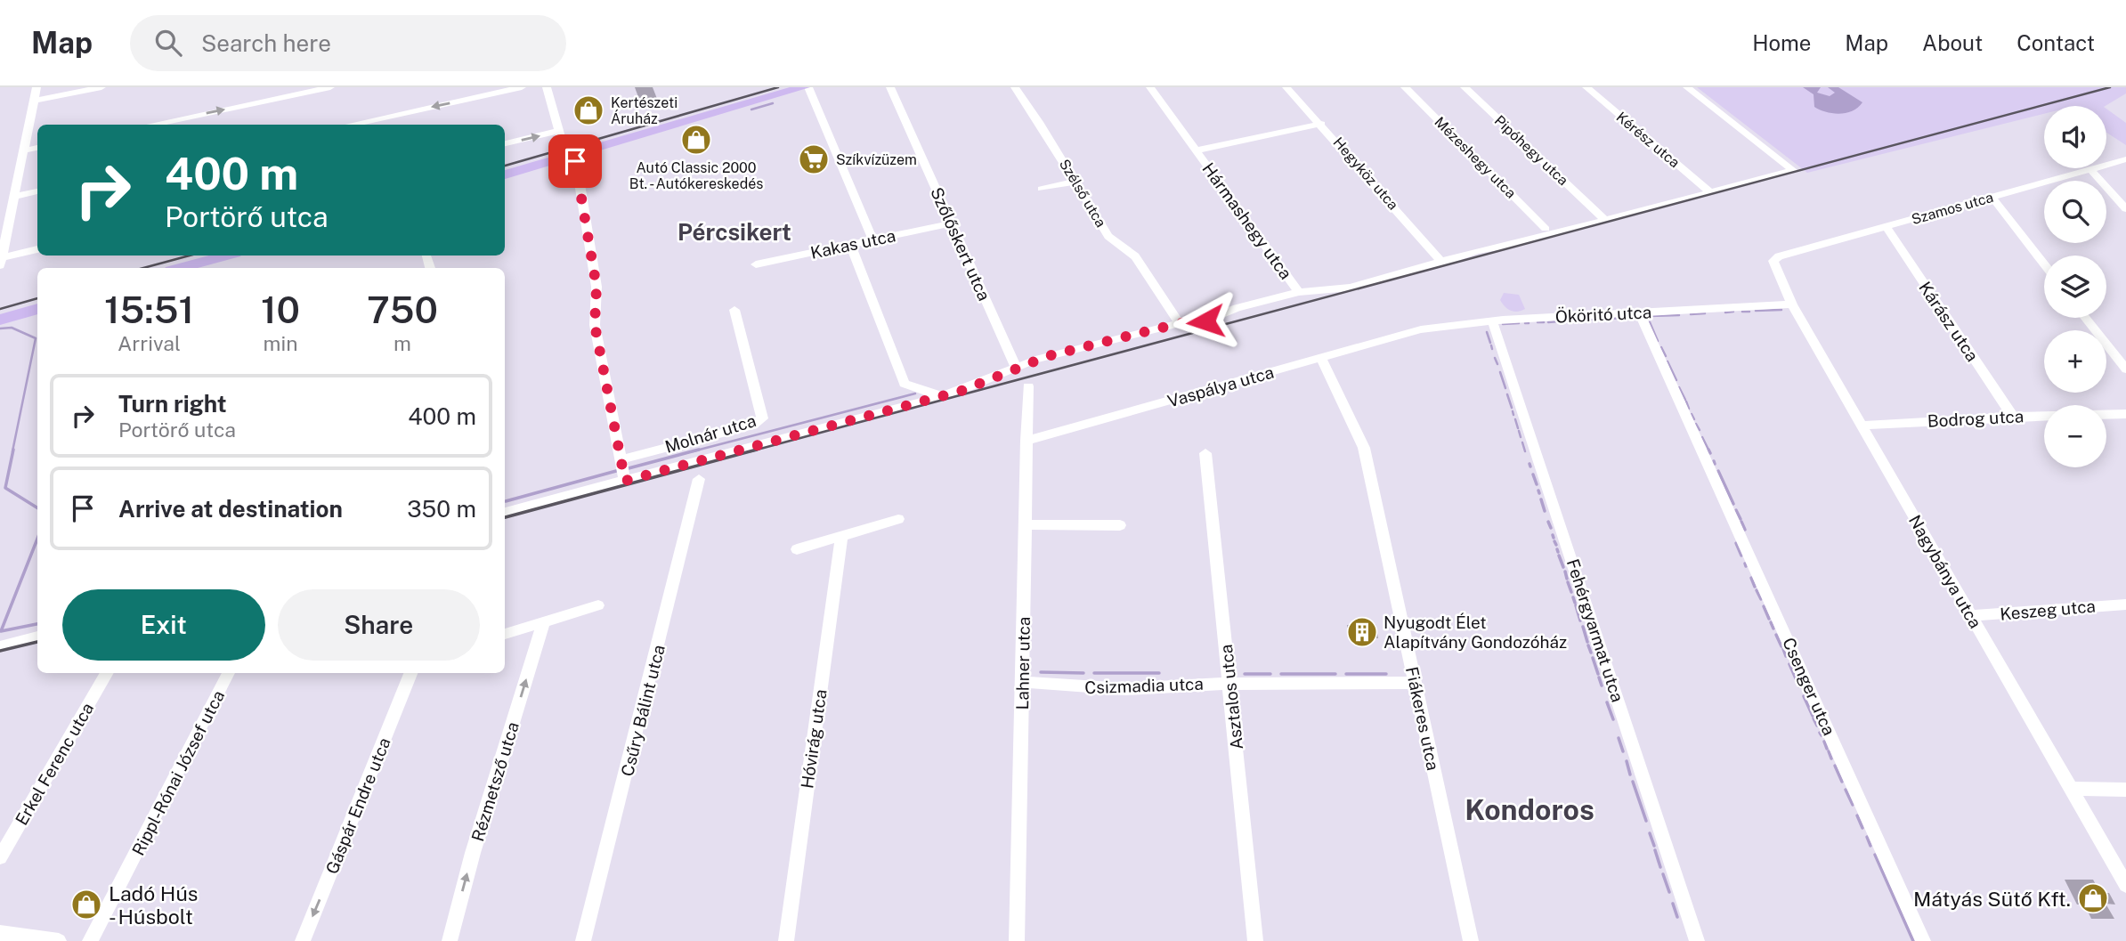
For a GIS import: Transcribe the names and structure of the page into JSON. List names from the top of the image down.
{
  "streets": {
    "street": [
      "Kérész utca",
      "Pipóhegy utca",
      "Mézeshegy utca",
      "Hegyköz utca",
      "Szélső utca",
      "Szamos utca",
      "Hármashegy utca",
      "Kakas utca",
      "Szőlőskert utca",
      "Ököritó utca",
      "Kárász utca",
      "Vaspálya utca",
      "Bodrog utca",
      "Molnár utca",
      "Nagybánya utca",
      "Keszeg utca",
      "Fehérgyarmat utca",
      "Lahner utca",
      "Csizmadia utca",
      "Csenger utca",
      "Asztalos utca",
      "Csűry Bálint utca",
      "Fiákeres utca",
      "Hóvirág utca",
      "Erkel Ferenc utca",
      "Rippl-Rónai József utca",
      "Rézmetsző utca",
      "Gáspár Endre utca"
    ]
  },
  "crossings": [
    ["Hegyköz utca", "Hármashegy utca"],
    ["Szamos utca", "Kárász utca"],
    ["Szamos utca", "Nagybánya utca"],
    ["Kakas utca", "Szőlőskert utca"],
    ["Ököritó utca", "Vaspálya utca"],
    ["Ököritó utca", "Nagybánya utca"],
    ["Ököritó utca", "Fehérgyarmat utca"],
    ["Ököritó utca", "Csenger utca"],
    ["Kárász utca", "Bodrog utca"],
    ["Vaspálya utca", "Lahner utca"],
    ["Vaspálya utca", "Fiákeres utca"],
    ["Bodrog utca", "Nagybánya utca"],
    ["Nagybánya utca", "Keszeg utca"],
    ["Lahner utca", "Csizmadia utca"],
    ["Csizmadia utca", "Asztalos utca"],
    ["Csizmadia utca", "Fiákeres utca"]
  ],
  "one_way": ["Rézmetsző utca", "Gáspár Endre utca"],
  "districts": ["Pércsikert", "Kondoros"],
  "places": {
    "shop": [
      "Kertészeti Áruház",
      "Autó Classic 2000 Bt. - Autókereskedés",
      "Mátyás Sütő Kft.",
      "Ladó Hús - Húsbolt"
    ],
    "supermarket": ["Szíkvízüzem"],
    "building": ["Nyugodt Élet Alapítvány Gondozóház"]
  },
  "page": {
    "header": "Map",
    "search": "Search here",
    "nav": [
      "Home",
      "Map",
      "About",
      "Contact"
    ],
    "map_buttons": ["+", "−"],
    "turn": ["400 m", "Portörő utca"],
    "eta": [
      "15:51",
      "Arrival",
      "10",
      "min",
      "750",
      "m"
    ],
    "list": [
      {
        "name": "Turn right",
        "note": "Portörő utca",
        "value": "400 m"
      },
      {
        "name": "Arrive at destination",
        "value": "350 m"
      }
    ],
    "buttons": ["Exit", "Share"]
  }
}
